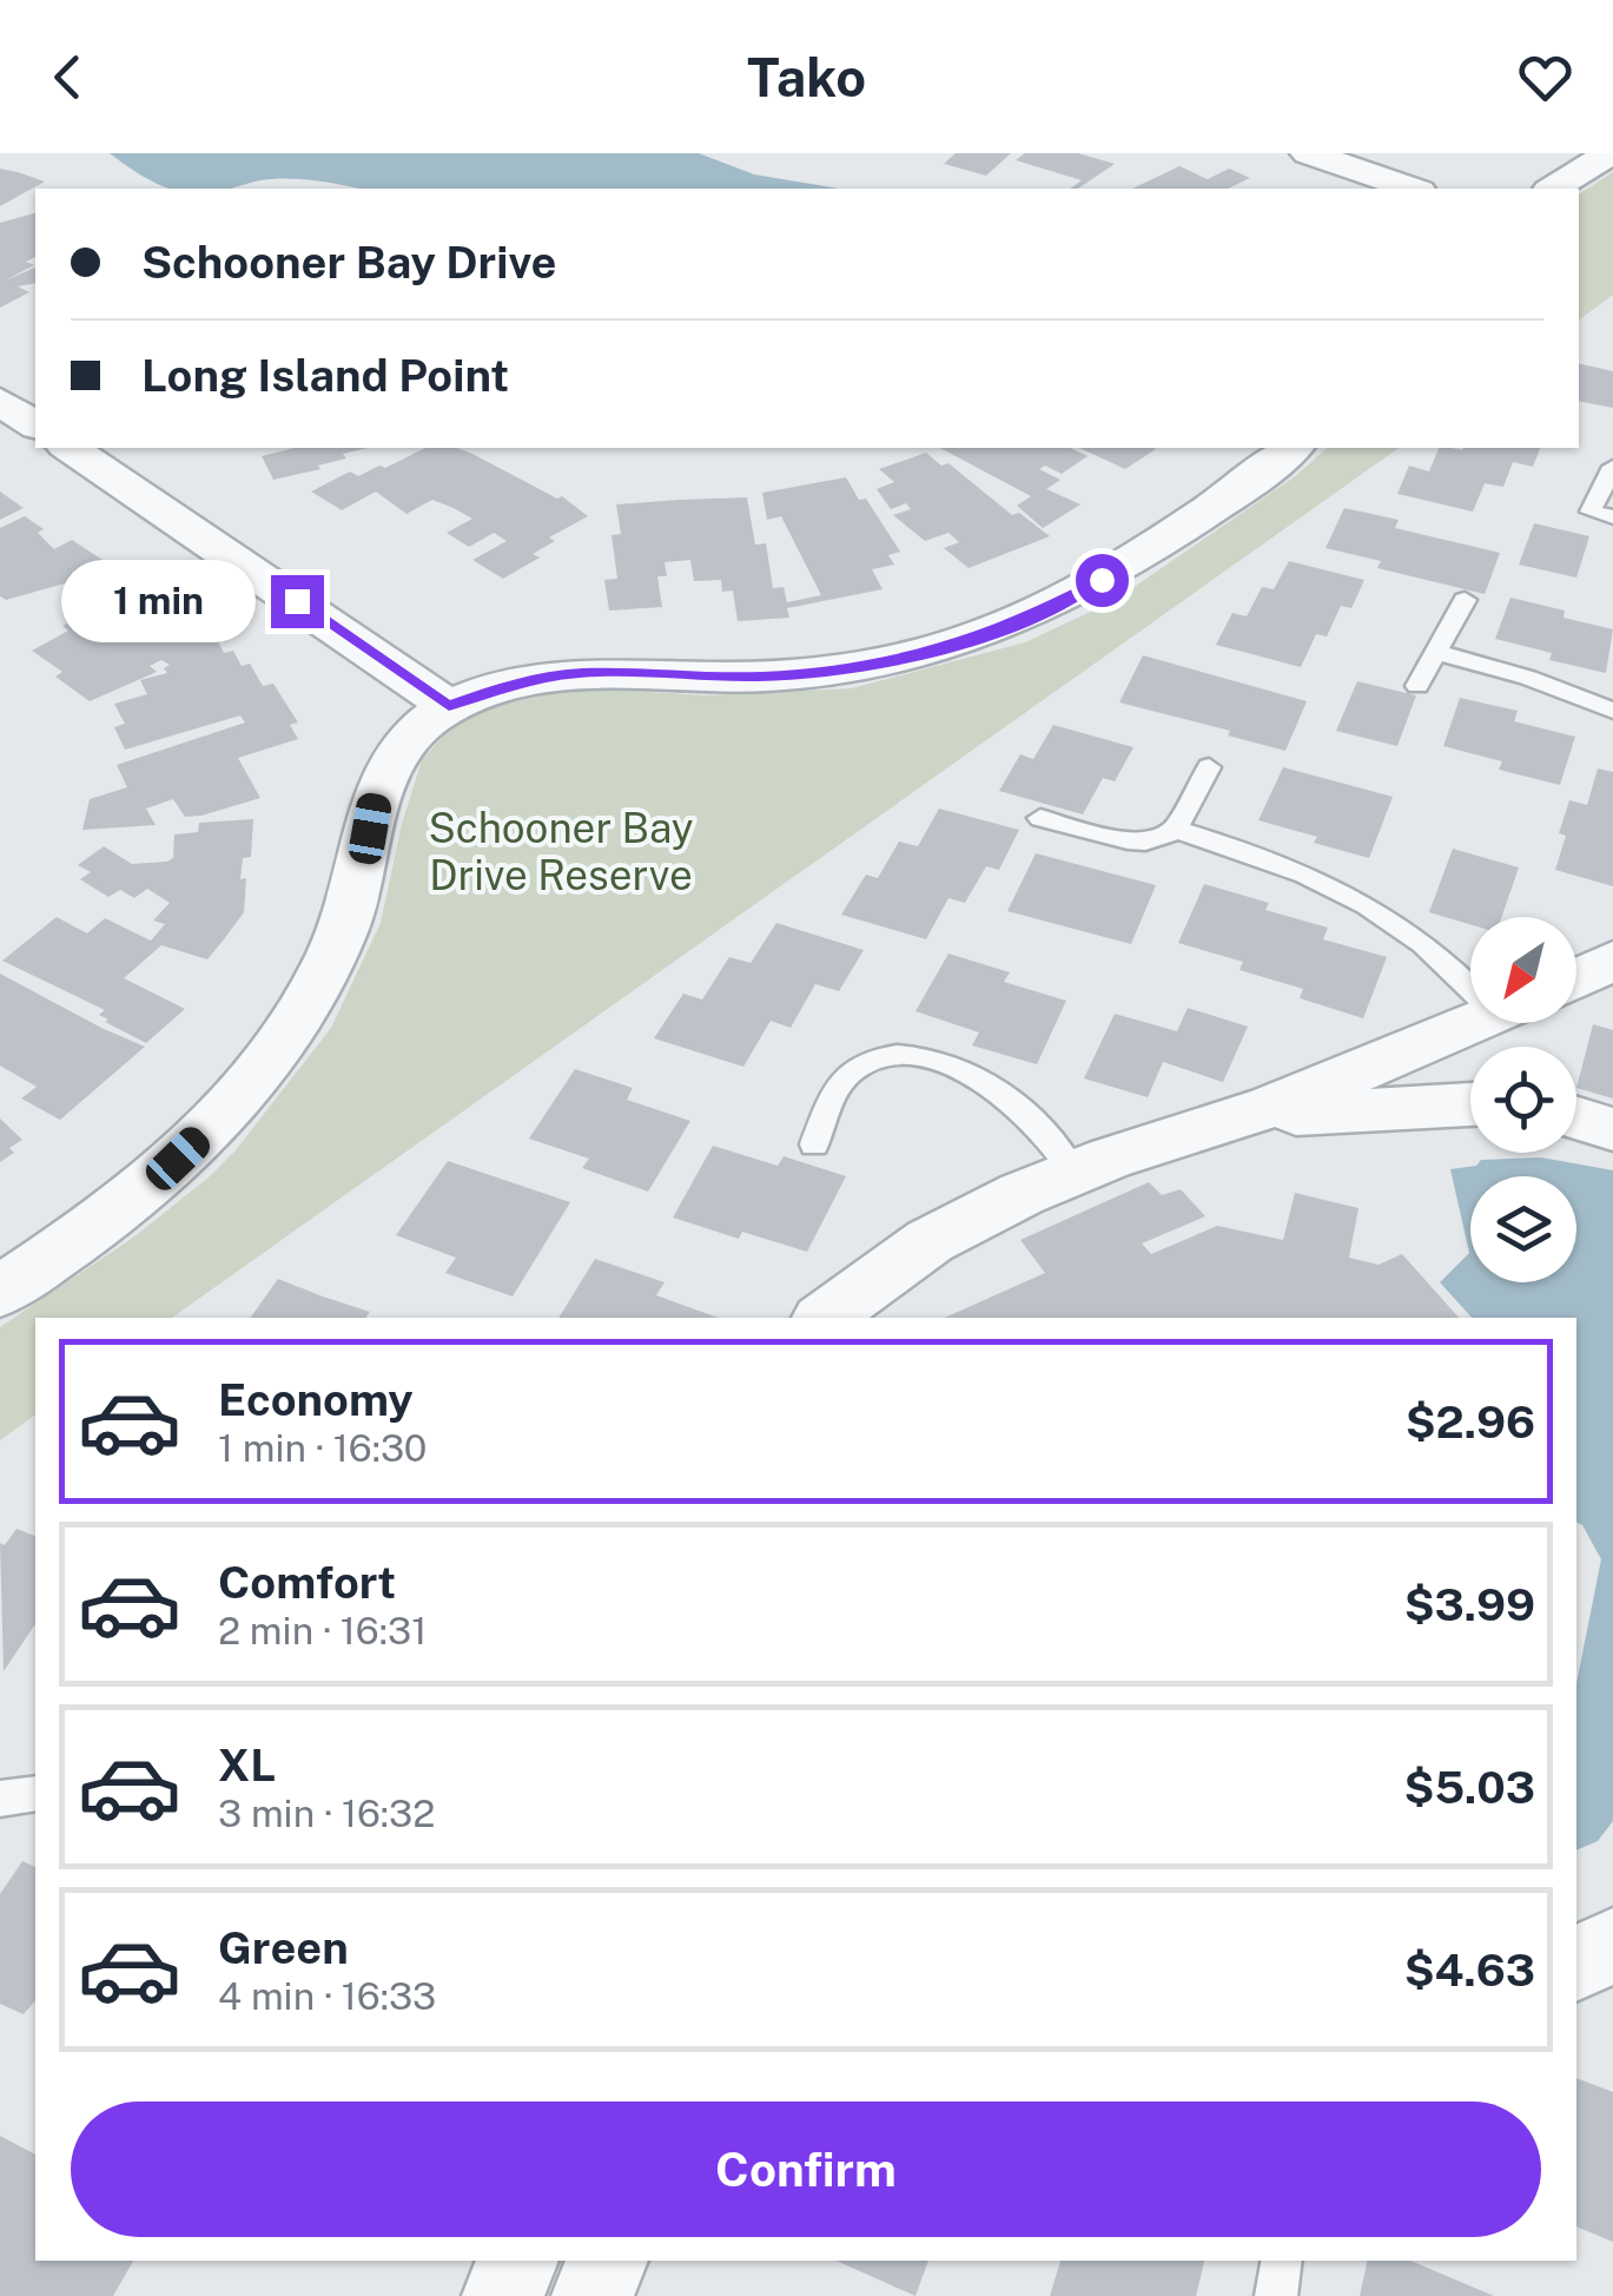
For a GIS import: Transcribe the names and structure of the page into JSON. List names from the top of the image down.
{
  "parks": ["Schooner Bay Drive Reserve"],
  "north": "bottom left",
  "page": {
    "header": "Tako",
    "banner": ["Schooner Bay Drive", "Long Island Point"],
    "bubble": "1 min",
    "list": [
      {
        "name": "Economy",
        "note": "1 min · 16:30",
        "value": "$2.96"
      },
      {
        "name": "Comfort",
        "note": "2 min · 16:31",
        "value": "$3.99"
      },
      {
        "name": "XL",
        "note": "3 min · 16:32",
        "value": "$5.03"
      },
      {
        "name": "Green",
        "note": "4 min · 16:33",
        "value": "$4.63"
      }
    ],
    "buttons": "Confirm"
  }
}
